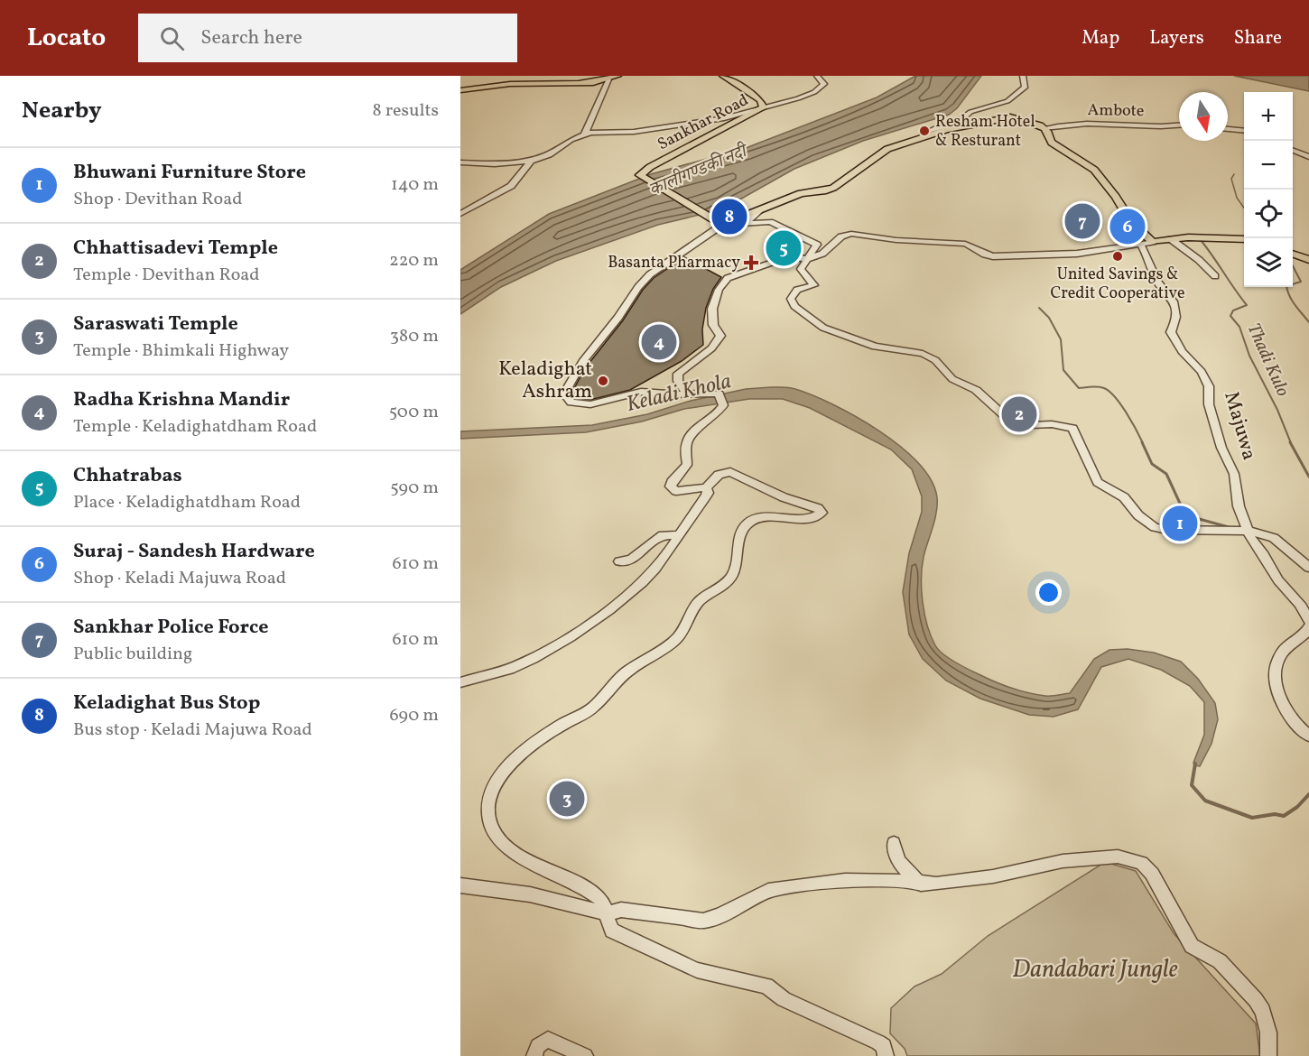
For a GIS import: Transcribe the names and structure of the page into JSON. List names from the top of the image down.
{
  "streets": {
    "main road": ["Sankhar Road"],
    "street": ["Ambote", "Majuwa"]
  },
  "water": ["कालीगण्डकी नदी", "Thadi Kulo", "Keladi Khola"],
  "parks": ["Dandabari Jungle"],
  "places": {
    "other": ["Resham Hotel & Resturant", "United Savings & Credit Cooperative", "Keladighat Ashram"],
    "health": ["Basanta Pharmacy"]
  },
  "north": "bottom",
  "page": {
    "header": "Locato",
    "search": "Search here",
    "nav": ["Map", "Layers", "Share"],
    "heading": ["Nearby", "8 results"],
    "map_buttons": ["+", "−"],
    "list": [
      {
        "mark": "1",
        "name": "Bhuwani Furniture Store",
        "note": "Shop · Devithan Road",
        "value": "140 m"
      },
      {
        "mark": "2",
        "name": "Chhattisadevi Temple",
        "note": "Temple · Devithan Road",
        "value": "220 m"
      },
      {
        "mark": "3",
        "name": "Saraswati Temple",
        "note": "Temple · Bhimkali Highway",
        "value": "380 m"
      },
      {
        "mark": "4",
        "name": "Radha Krishna Mandir",
        "note": "Temple · Keladighatdham Road",
        "value": "500 m"
      },
      {
        "mark": "5",
        "name": "Chhatrabas",
        "note": "Place · Keladighatdham Road",
        "value": "590 m"
      },
      {
        "mark": "6",
        "name": "Suraj - Sandesh Hardware",
        "note": "Shop · Keladi Majuwa Road",
        "value": "610 m"
      },
      {
        "mark": "7",
        "name": "Sankhar Police Force",
        "note": "Public building",
        "value": "610 m"
      },
      {
        "mark": "8",
        "name": "Keladighat Bus Stop",
        "note": "Bus stop · Keladi Majuwa Road",
        "value": "690 m"
      }
    ],
    "pins": [
      "8",
      "7",
      "6",
      "5",
      "4",
      "2",
      "1",
      "3"
    ]
  }
}
